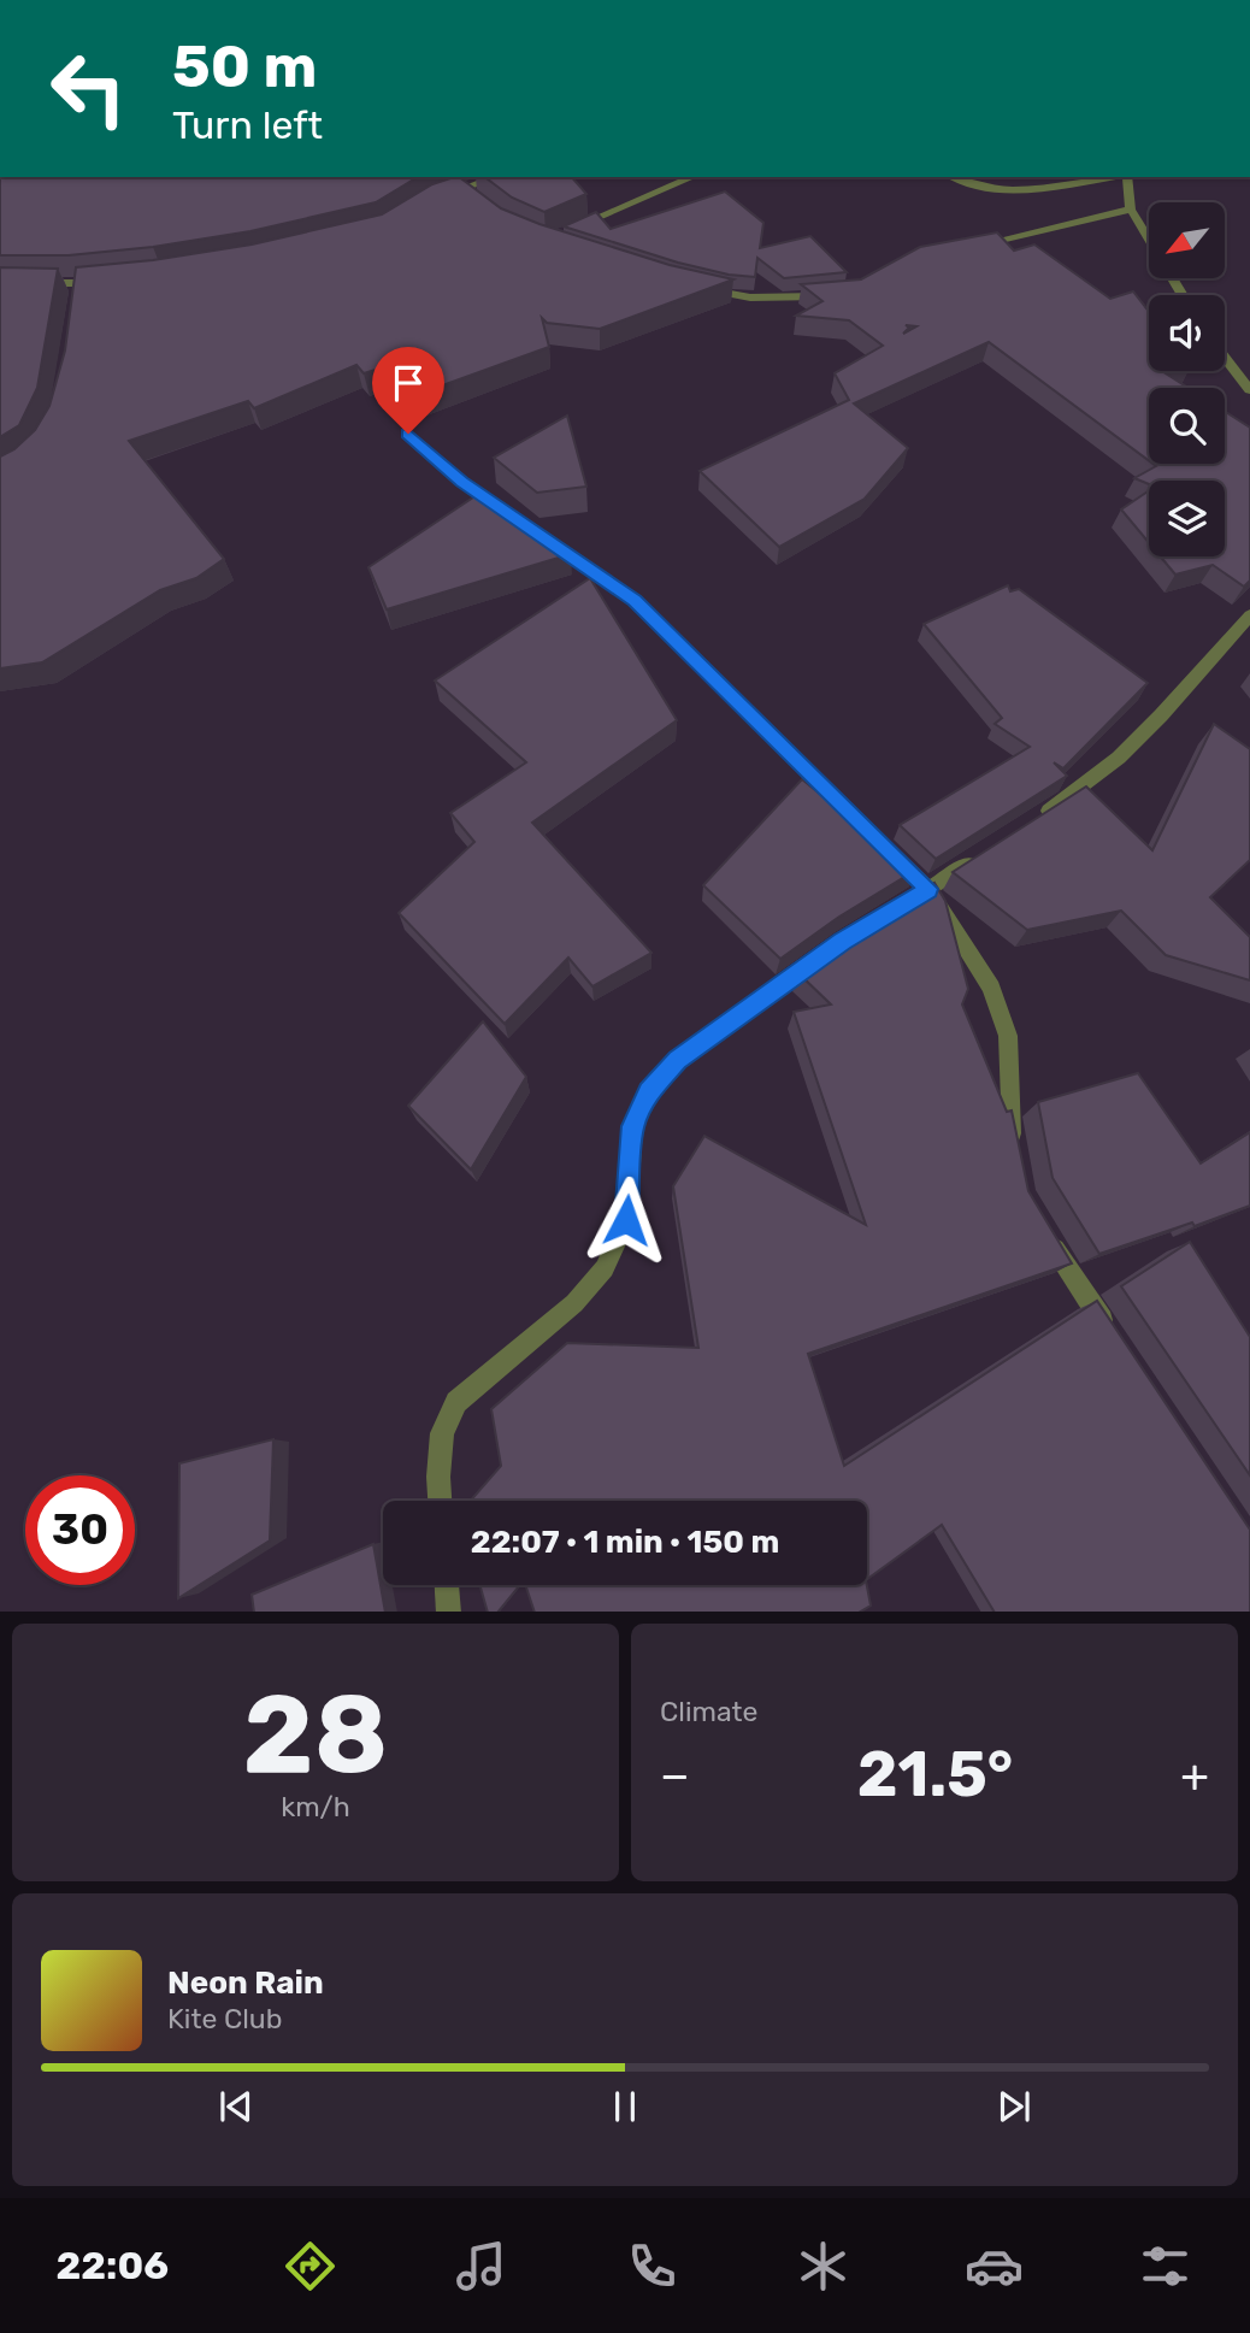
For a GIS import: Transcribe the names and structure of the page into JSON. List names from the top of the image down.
{
  "north": "bottom left",
  "page": {
    "turn": ["50 m", "Turn left"],
    "limit": "30",
    "trip": "22:07 · 1 min · 150 m",
    "tile": [
      ["28", "km/h"],
      "Climate"
    ],
    "heat": ["−", "21.5°", "+"],
    "song": ["Neon Rain", "Kite Club"],
    "tabs": "22:06"
  }
}
